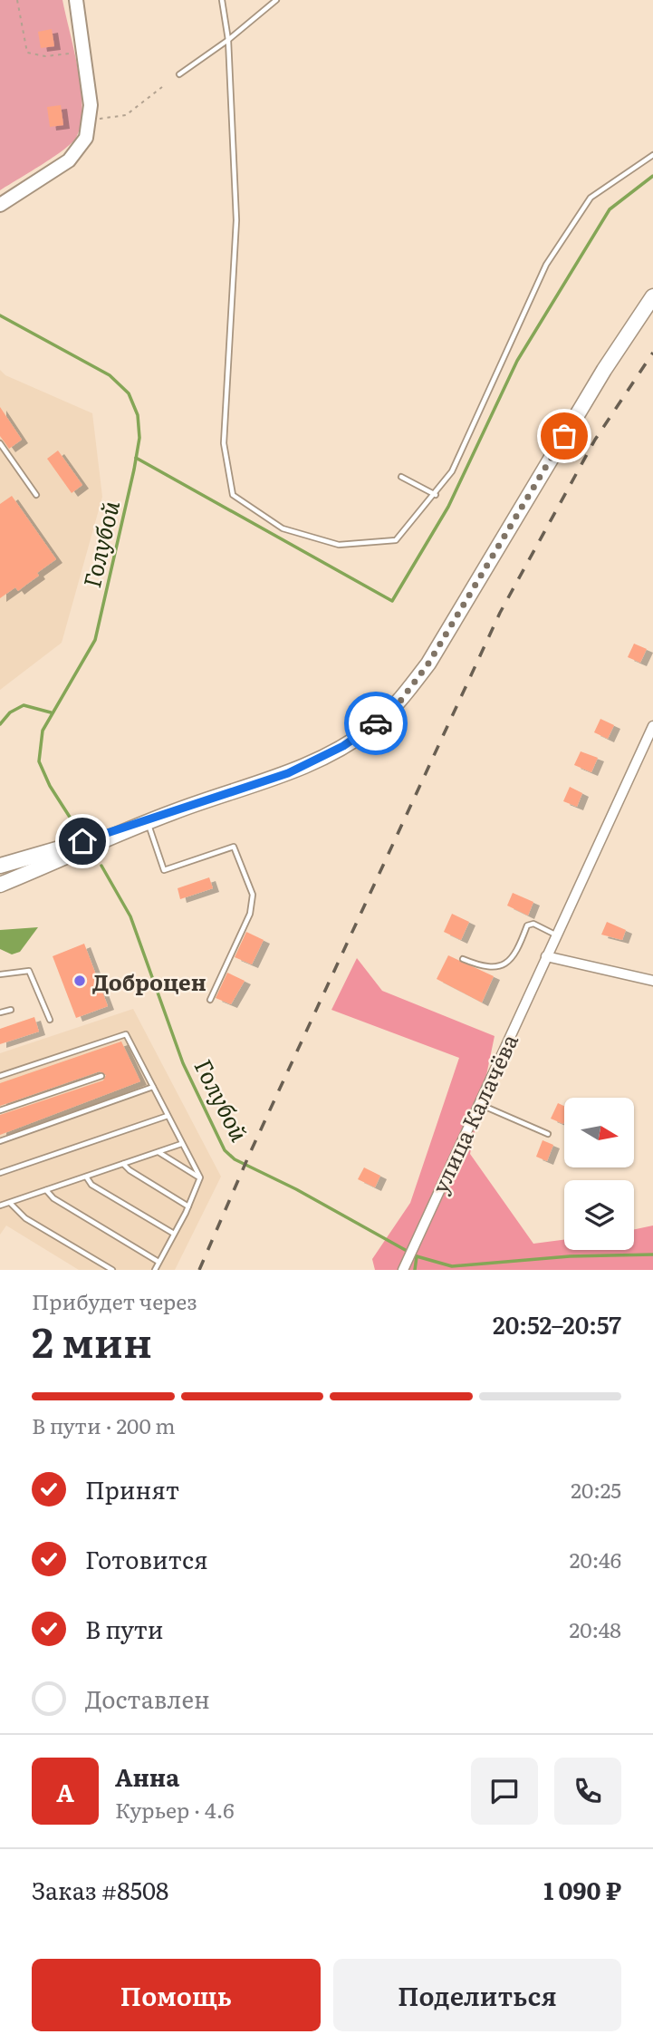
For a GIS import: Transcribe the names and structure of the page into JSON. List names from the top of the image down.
{
  "streets": {
    "street": ["улица Калачёва"]
  },
  "water": ["Голубой"],
  "places": ["Доброцен"],
  "north": "right",
  "page": {
    "heading": ["2 мин", "Прибудет через", "20:52–20:57"],
    "panel": [
      "Анна",
      "Курьер · 4.6",
      "Заказ #8508",
      "1 090 ₽"
    ],
    "bar": "В пути · 200 m",
    "list": [
      ["Принят", "20:25"],
      ["Готовится", "20:46"],
      ["В пути", "20:48"],
      "Доставлен"
    ],
    "round": "А",
    "buttons": ["Помощь", "Поделиться"]
  }
}
